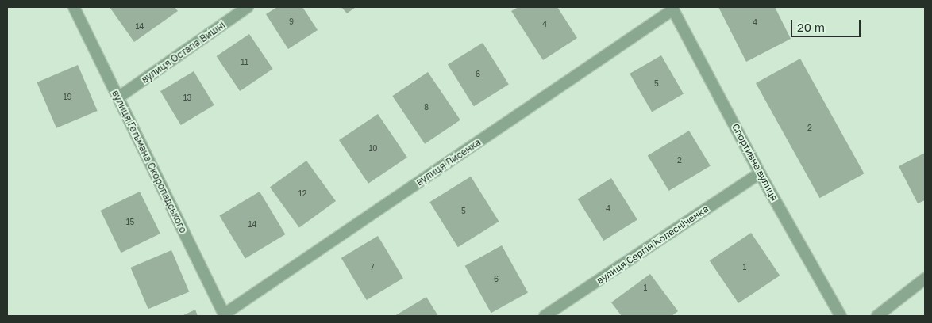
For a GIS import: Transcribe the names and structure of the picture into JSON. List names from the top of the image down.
{
  "streets": {
    "street": [
      "вулиця Остапа Вишні",
      "вулиця Гетьмана Скоропадського",
      "вулиця Лисенка",
      "Спортивна вулиця",
      "вулиця Сергія Колесніченка"
    ]
  },
  "crossings": [
    ["вулиця Остапа Вишні", "вулиця Гетьмана Скоропадського"],
    ["вулиця Гетьмана Скоропадського", "вулиця Лисенка"],
    ["вулиця Лисенка", "Спортивна вулиця"],
    ["Спортивна вулиця", "вулиця Сергія Колесніченка"]
  ],
  "house_numbers": [
    "9",
    "4",
    "4",
    "14",
    "11",
    "6",
    "5",
    "19",
    "13",
    "8",
    "2",
    "10",
    "2",
    "12",
    "4",
    "5",
    "15",
    "14",
    "7",
    "1",
    "6",
    "1"
  ],
  "scale_bar": "20 m"
}
